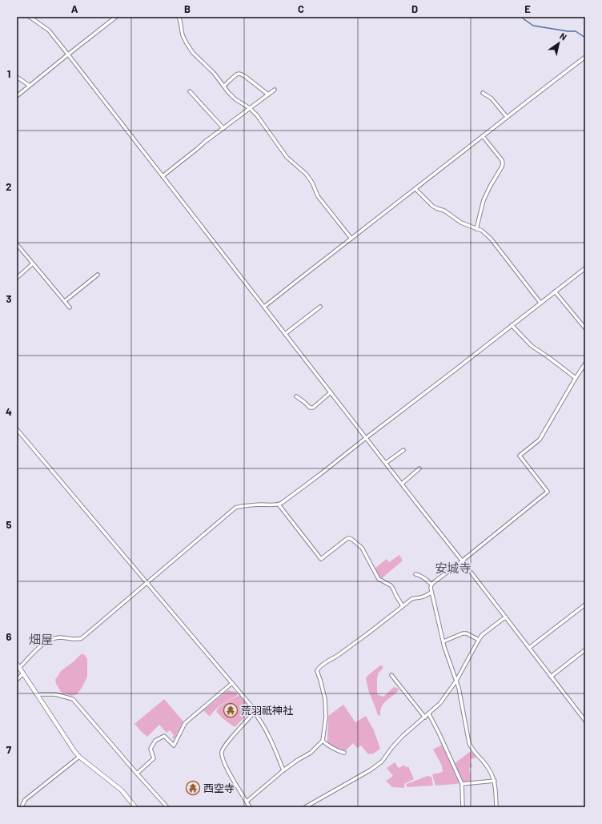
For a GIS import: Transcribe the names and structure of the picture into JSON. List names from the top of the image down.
{
  "districts": ["安城寺", "畑屋"],
  "places": {
    "temple": ["荒羽祇神社", "西空寺"]
  },
  "north": "top right",
  "grid": {
    "columns": [
      "A",
      "B",
      "C",
      "D",
      "E"
    ],
    "rows": [
      "1",
      "2",
      "3",
      "4",
      "5",
      "6",
      "7"
    ]
  }
}
